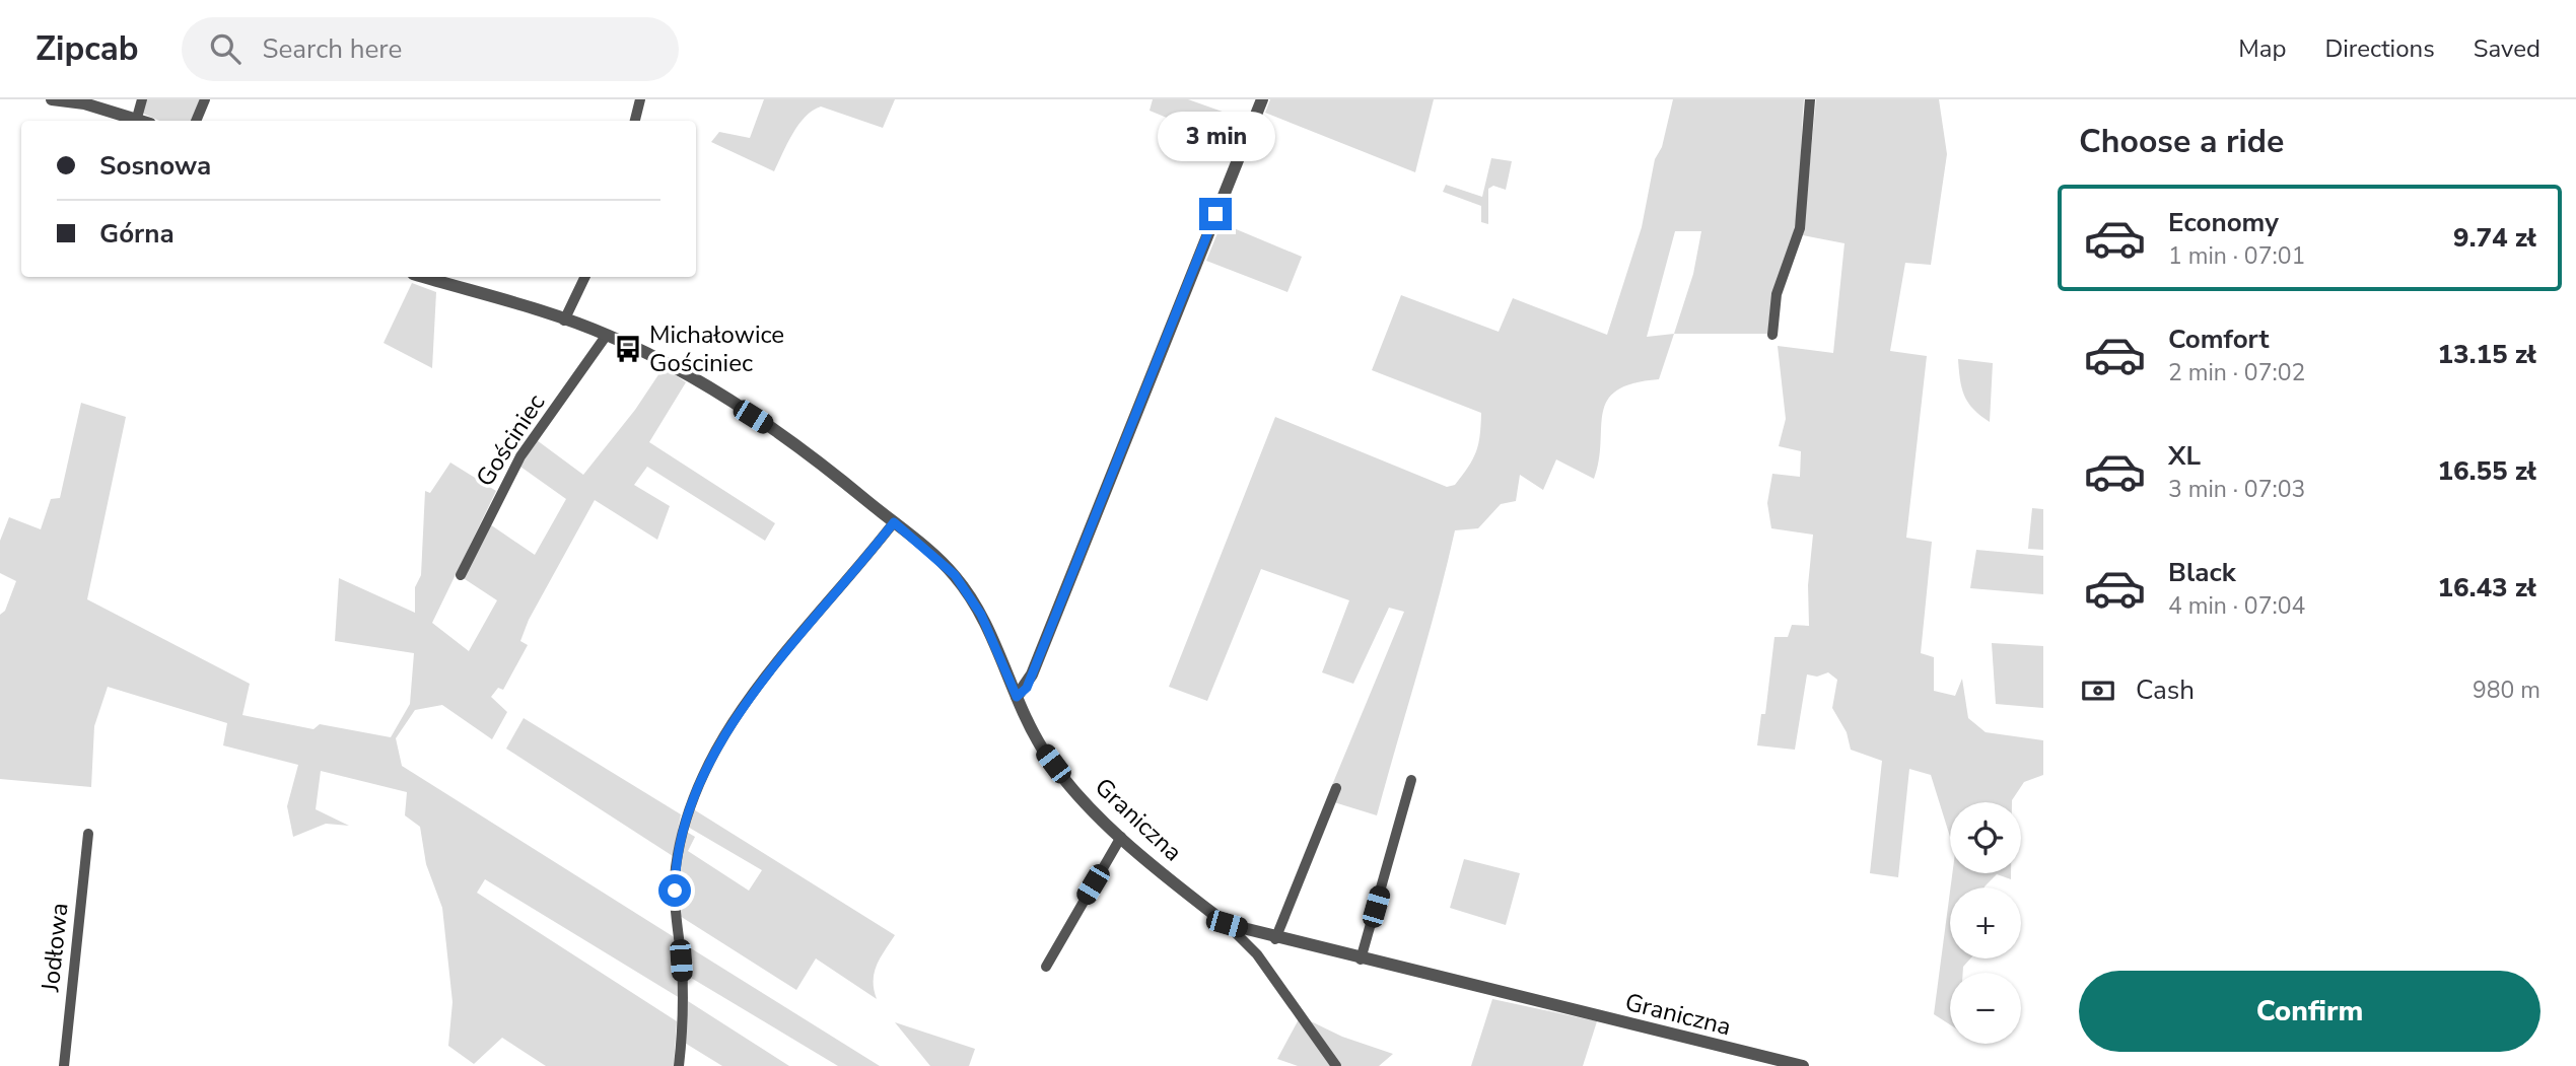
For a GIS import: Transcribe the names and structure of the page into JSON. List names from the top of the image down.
{
  "streets": {
    "street": ["Gościniec", "Graniczna", "Jodłowa"]
  },
  "crossings": [
    ["Gościniec", "Graniczna"]
  ],
  "places": {
    "bus stop": ["Michałowice Gościniec"]
  },
  "page": {
    "header": "Zipcab",
    "search": "Search here",
    "nav": ["Map", "Directions", "Saved"],
    "heading": "Choose a ride",
    "bubble": "3 min",
    "banner": ["Sosnowa", "Górna"],
    "list": [
      {
        "name": "Economy",
        "note": "1 min · 07:01",
        "value": "9.74 zł"
      },
      {
        "name": "Comfort",
        "note": "2 min · 07:02",
        "value": "13.15 zł"
      },
      {
        "name": "XL",
        "note": "3 min · 07:03",
        "value": "16.55 zł"
      },
      {
        "name": "Black",
        "note": "4 min · 07:04",
        "value": "16.43 zł"
      }
    ],
    "pay": ["Cash", "980 m"],
    "map_buttons": ["+", "−"],
    "buttons": "Confirm"
  }
}
